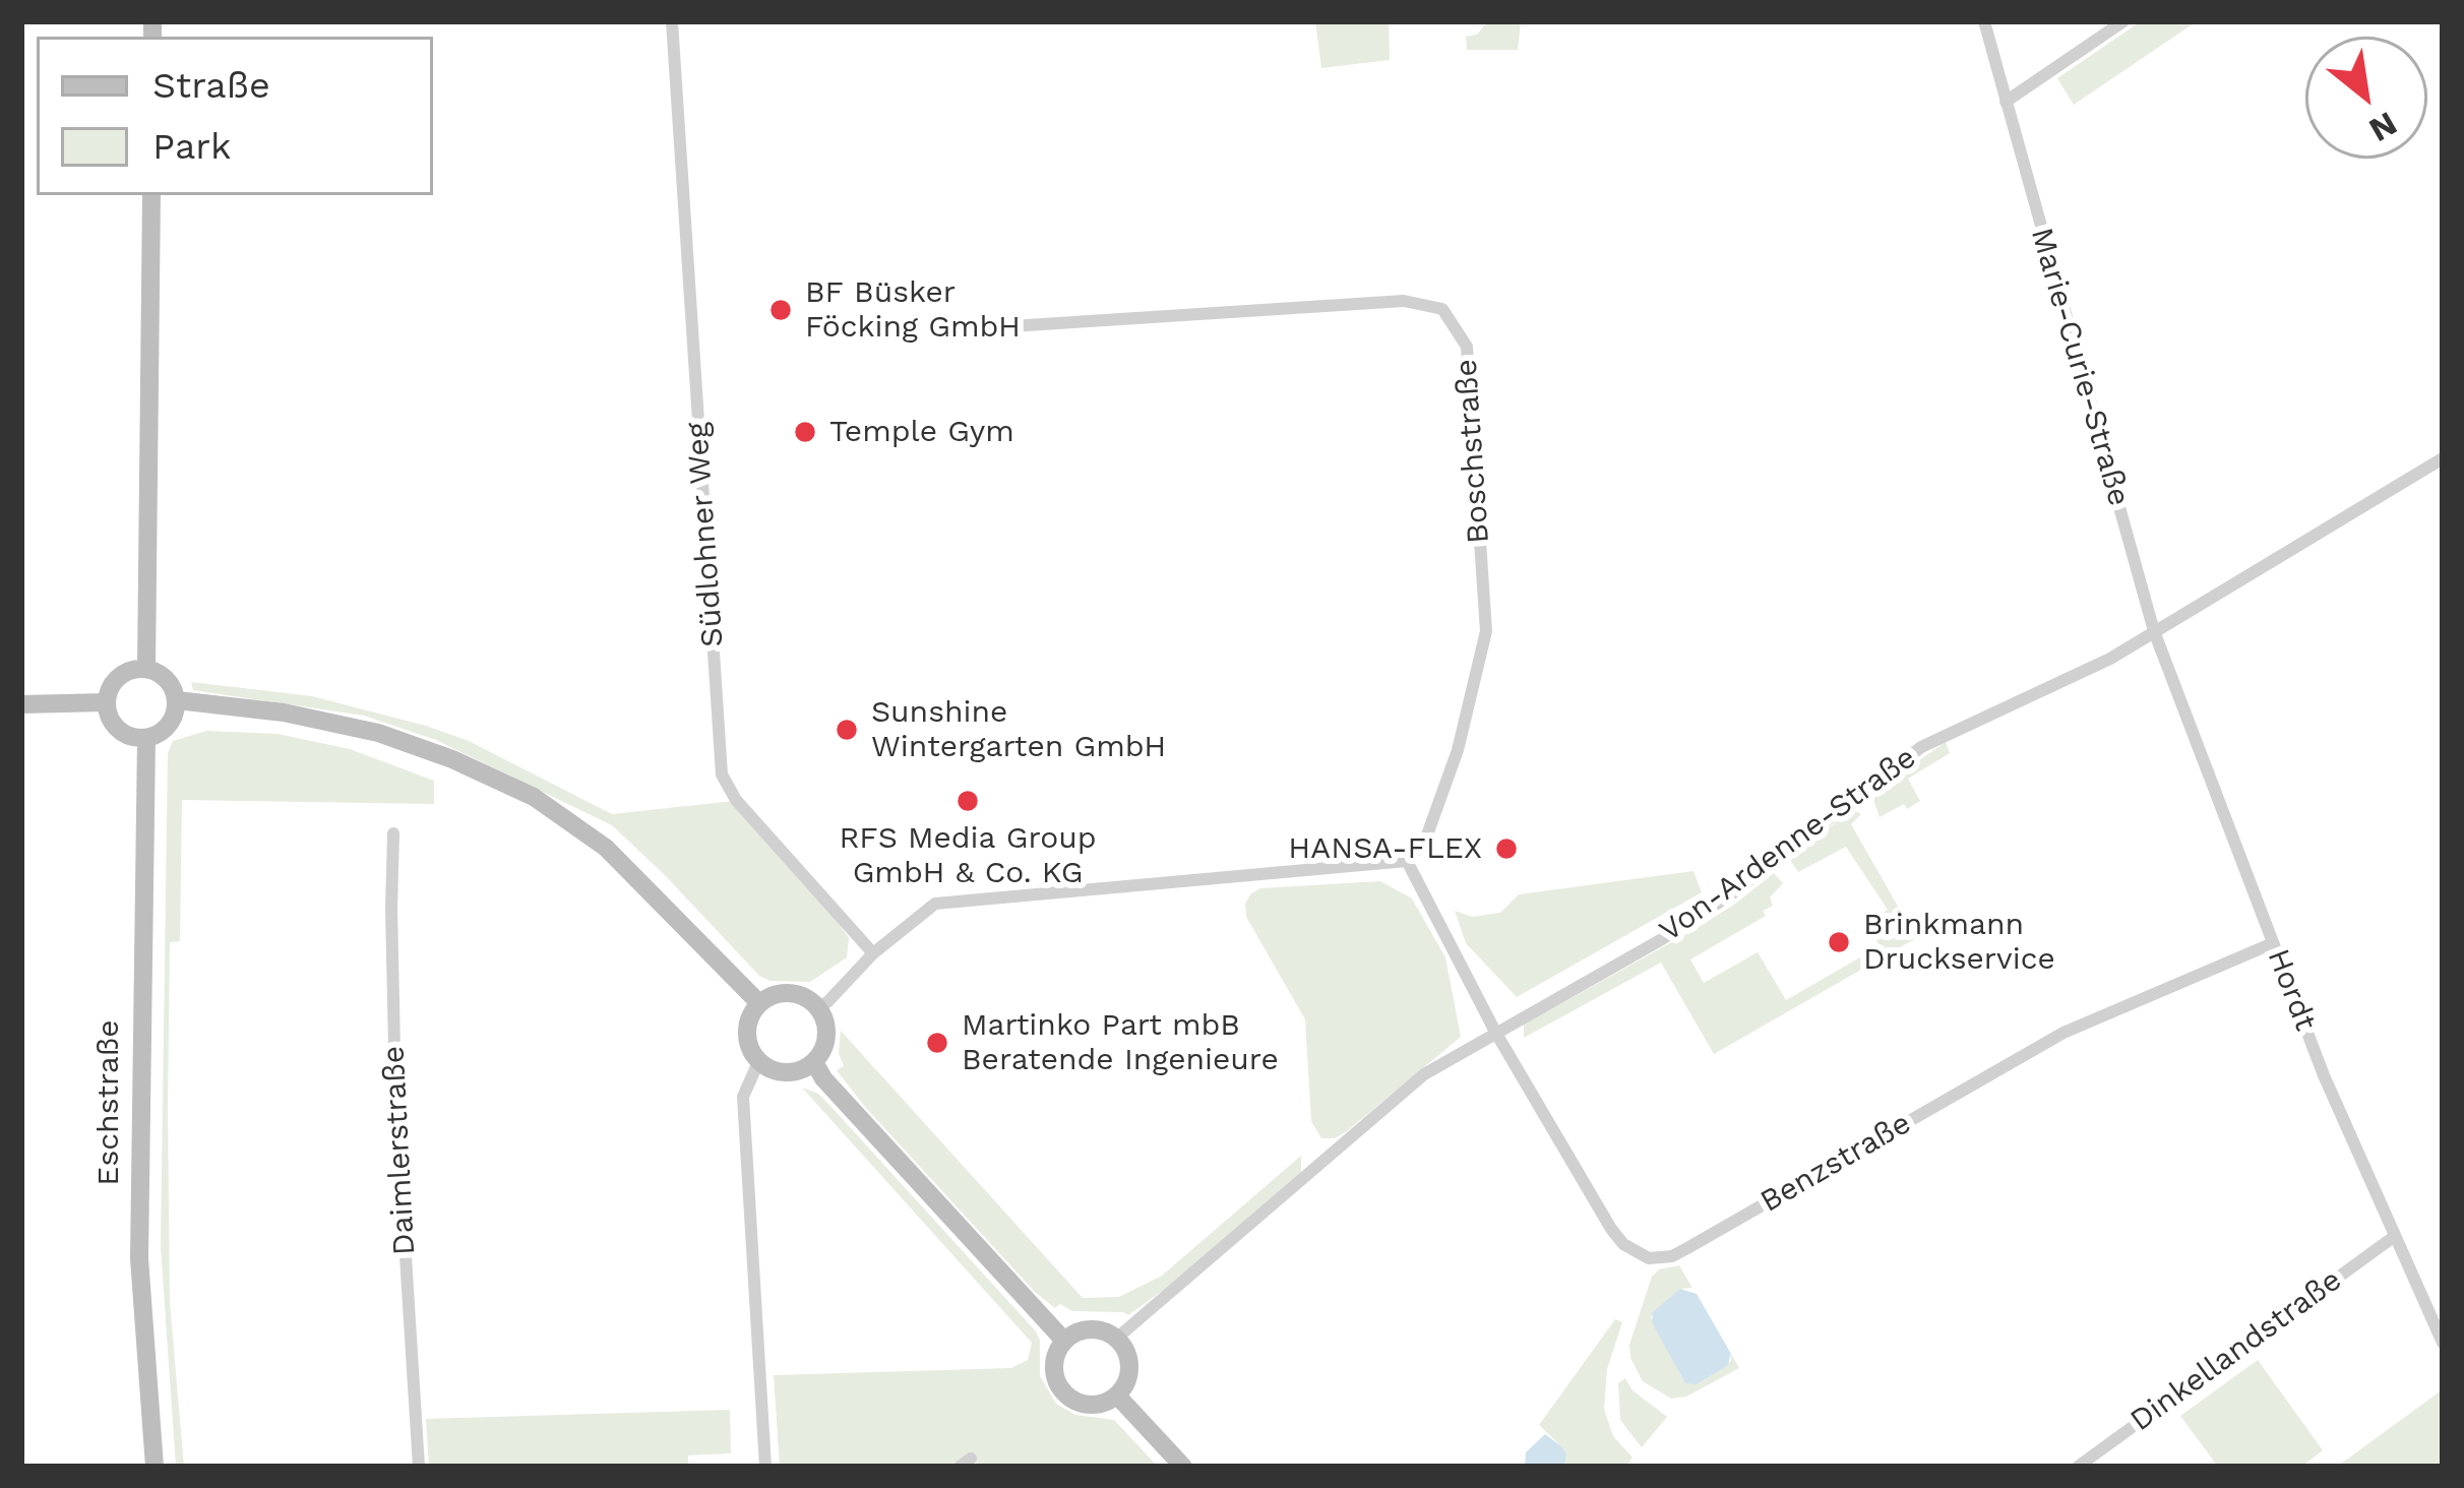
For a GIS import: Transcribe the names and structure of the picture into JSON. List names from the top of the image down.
{
  "streets": {
    "street": [
      "Marie-Curie-Straße",
      "Boschstraße",
      "Südlohner Weg",
      "Von-Ardenne-Straße",
      "Hordt",
      "Eschstraße",
      "Daimlerstraße",
      "Benzstraße",
      "Dinkellandstraße"
    ]
  },
  "crossings": [
    ["Marie-Curie-Straße", "Von-Ardenne-Straße"],
    ["Marie-Curie-Straße", "Hordt"],
    ["Von-Ardenne-Straße", "Hordt"],
    ["Von-Ardenne-Straße", "Benzstraße"],
    ["Hordt", "Benzstraße"],
    ["Hordt", "Dinkellandstraße"]
  ],
  "places": [
    "BF Büsker Föcking GmbH",
    "Temple Gym",
    "Sunshine Wintergarten GmbH",
    "RFS Media Group GmbH & Co. KG",
    "HANSA-FLEX",
    "Brinkmann Druckservice",
    "Martinko Part mbB Beratende Ingenieure"
  ],
  "legend": ["Straße", "Park"],
  "north": "bottom right"
}
